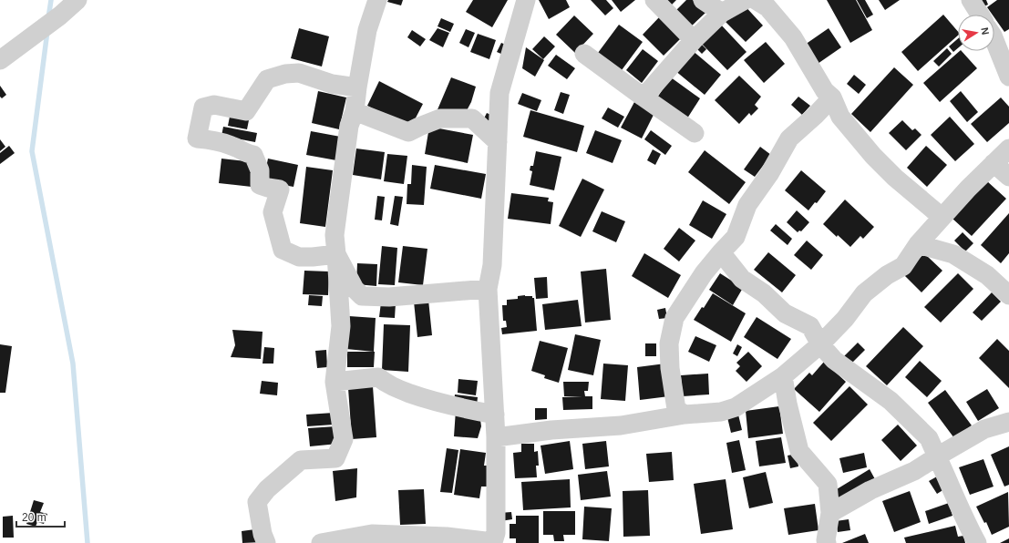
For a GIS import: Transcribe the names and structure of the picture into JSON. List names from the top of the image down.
{
  "scale_bar": "20 m",
  "north": "right"
}
